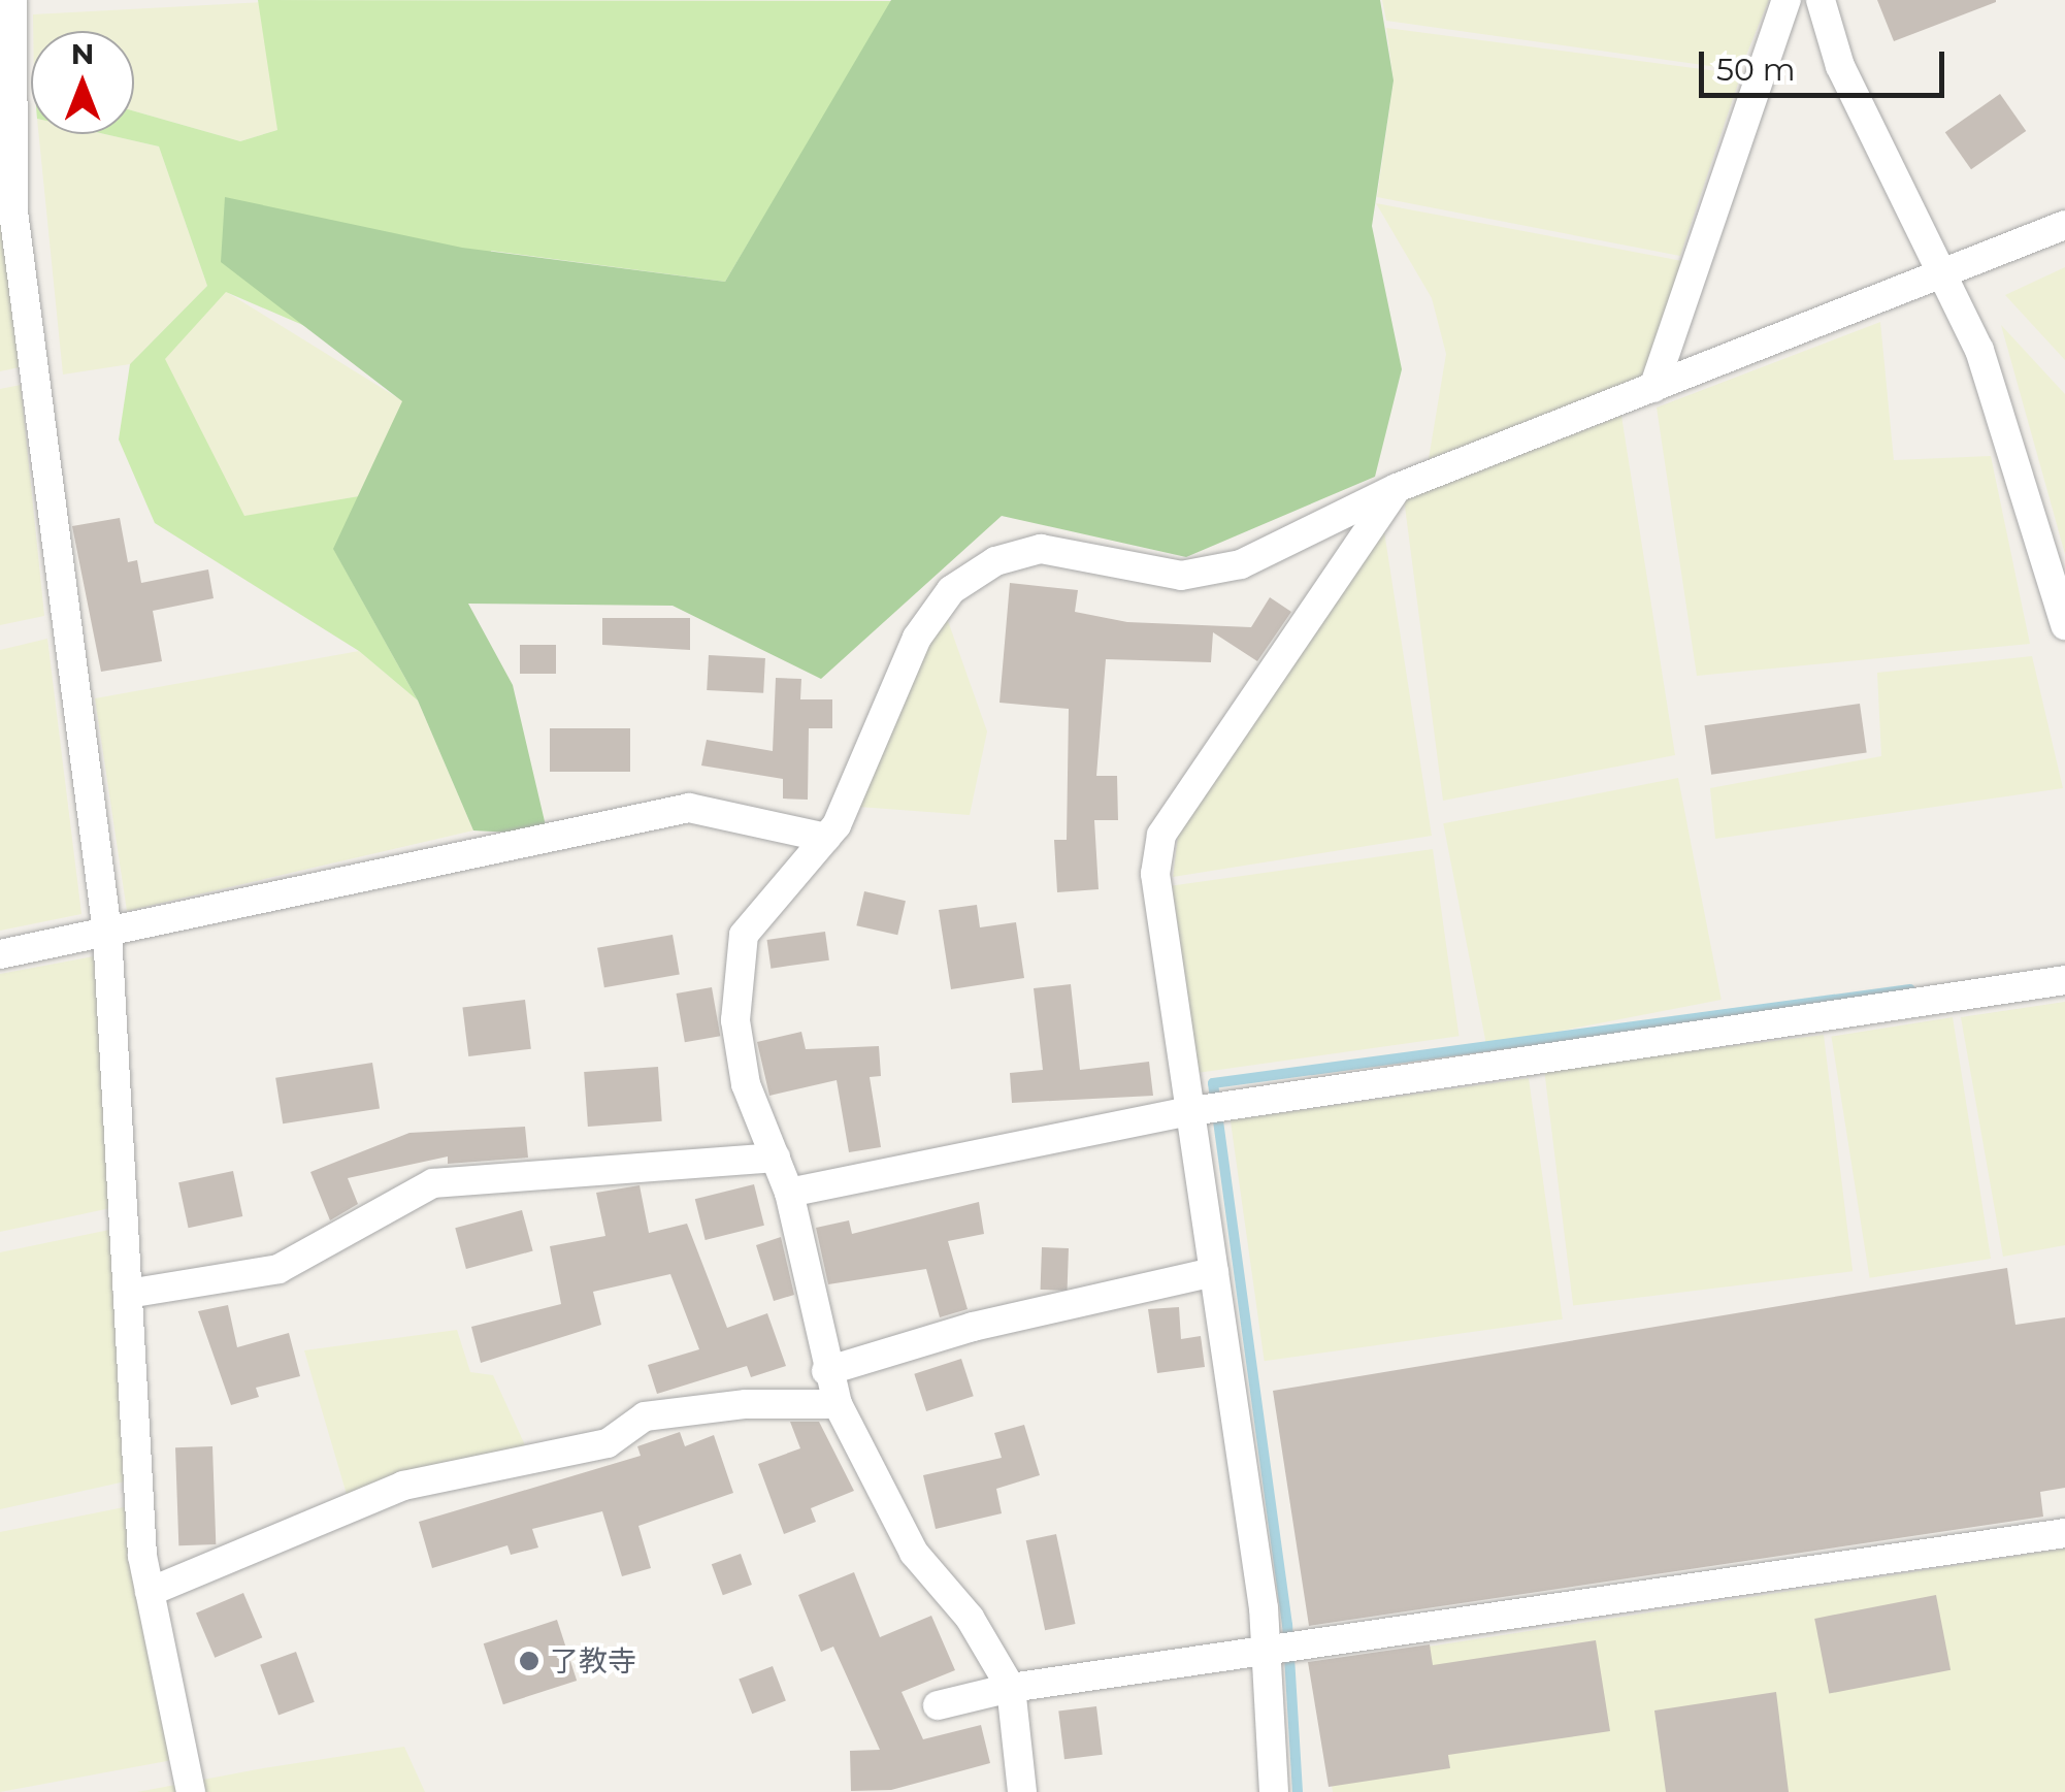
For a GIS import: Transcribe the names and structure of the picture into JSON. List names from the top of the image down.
{
  "places": ["了教寺"],
  "scale_bar": "50 m",
  "north": "top"
}
